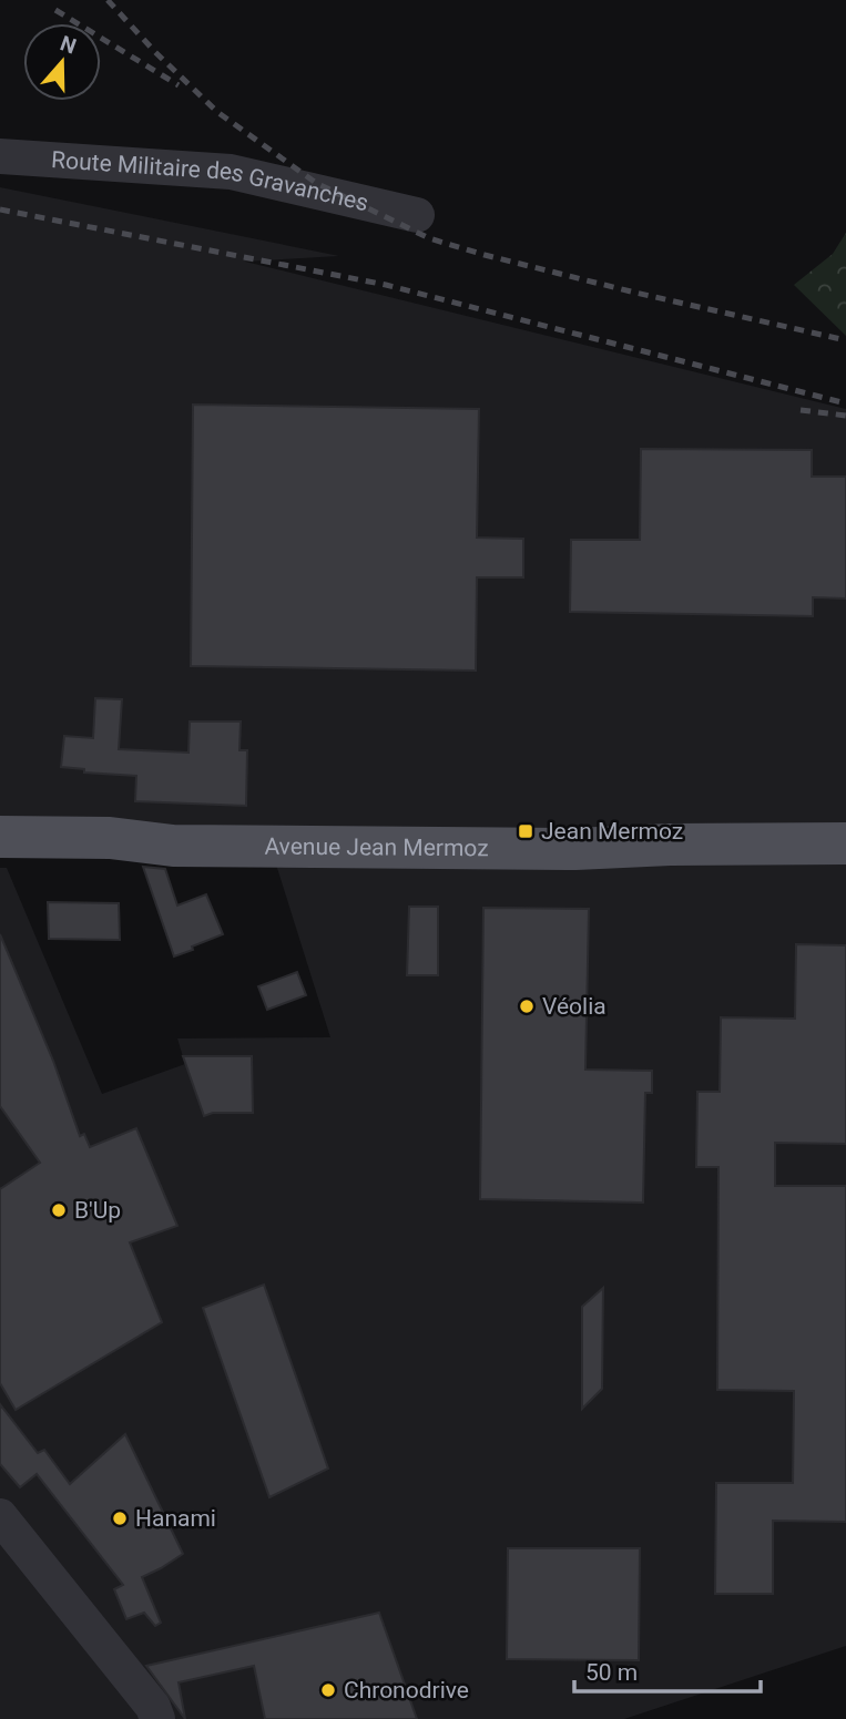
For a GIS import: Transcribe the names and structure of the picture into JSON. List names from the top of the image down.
{
  "streets": {
    "main road": ["Avenue Jean Mermoz"],
    "street": ["Route Militaire des Gravanches"]
  },
  "places": {
    "transit": ["Jean Mermoz"],
    "other": [
      "Véolia",
      "B'Up",
      "Hanami",
      "Chronodrive"
    ]
  },
  "scale_bar": "50 m",
  "north": "top"
}
